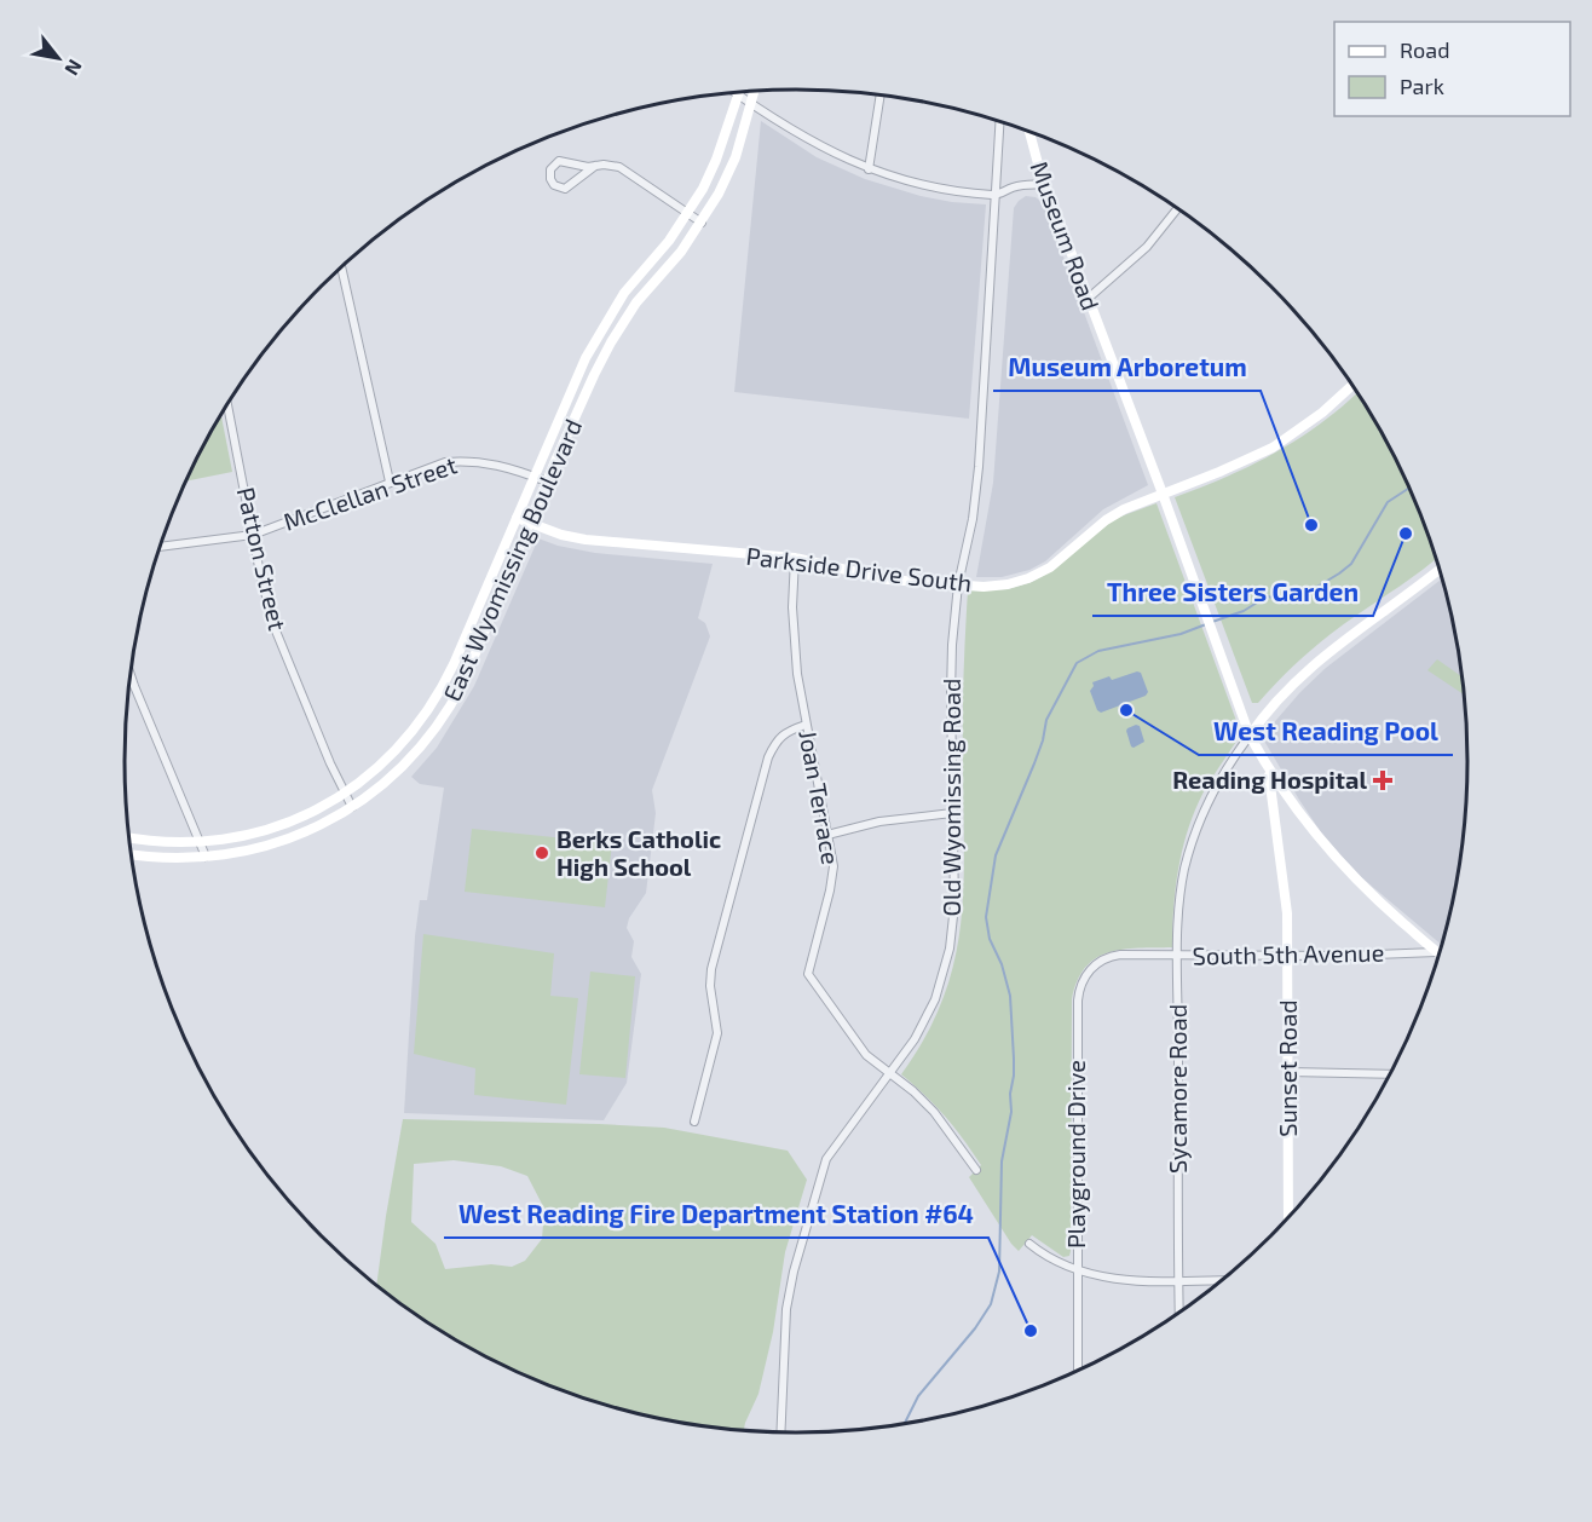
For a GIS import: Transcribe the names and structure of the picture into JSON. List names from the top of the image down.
{
  "streets": {
    "street": [
      "Museum Road",
      "McClellan Street",
      "Patton Street",
      "East Wyomissing Boulevard",
      "Parkside Drive South",
      "Joan Terrace",
      "Old Wyomissing Road",
      "South 5th Avenue",
      "Sunset Road",
      "Sycamore Road",
      "Playground Drive"
    ]
  },
  "crossings": [
    ["Museum Road", "Parkside Drive South"],
    ["Museum Road", "South 5th Avenue"],
    ["Museum Road", "Sunset Road"],
    ["Museum Road", "Sycamore Road"],
    ["McClellan Street", "Patton Street"],
    ["McClellan Street", "East Wyomissing Boulevard"],
    ["Patton Street", "East Wyomissing Boulevard"],
    ["East Wyomissing Boulevard", "Parkside Drive South"],
    ["Parkside Drive South", "Joan Terrace"],
    ["Parkside Drive South", "Old Wyomissing Road"],
    ["Joan Terrace", "Old Wyomissing Road"],
    ["South 5th Avenue", "Sunset Road"],
    ["South 5th Avenue", "Sycamore Road"],
    ["South 5th Avenue", "Playground Drive"]
  ],
  "places": {
    "other": [
      "Museum Arboretum",
      "Three Sisters Garden",
      "West Reading Pool",
      "Berks Catholic High School",
      "West Reading Fire Department Station #64"
    ],
    "health": ["Reading Hospital"]
  },
  "legend": ["Road", "Park"],
  "north": "bottom right"
}
